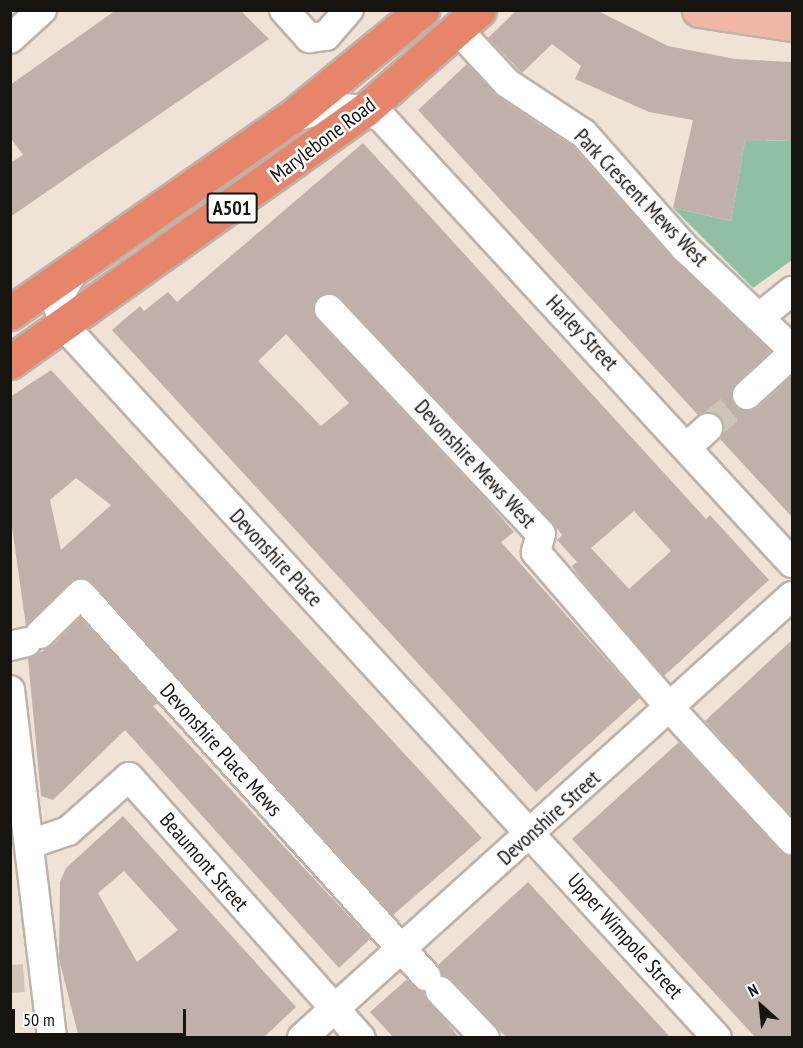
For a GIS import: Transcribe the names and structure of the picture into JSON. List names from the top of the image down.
{
  "streets": {
    "highway": ["Marylebone Road", "A501"],
    "street": [
      "Park Crescent Mews West",
      "Harley Street",
      "Devonshire Mews West",
      "Devonshire Place",
      "Devonshire Place Mews",
      "Devonshire Street",
      "Beaumont Street",
      "Upper Wimpole Street"
    ]
  },
  "crossings": [
    ["Marylebone Road", "Park Crescent Mews West"],
    ["Marylebone Road", "Harley Street"],
    ["Marylebone Road", "Devonshire Place"],
    ["Devonshire Mews West", "Devonshire Street"],
    ["Devonshire Place", "Devonshire Street"],
    ["Devonshire Place", "Upper Wimpole Street"],
    ["Devonshire Place Mews", "Devonshire Street"],
    ["Devonshire Street", "Beaumont Street"],
    ["Devonshire Street", "Upper Wimpole Street"]
  ],
  "scale_bar": "50 m",
  "north": "top left"
}
